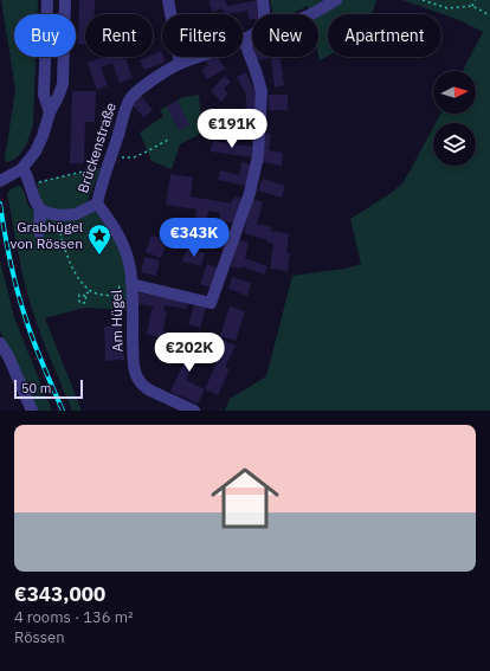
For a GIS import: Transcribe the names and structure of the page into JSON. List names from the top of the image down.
{
  "streets": {
    "street": ["Brückenstraße", "Am Hügel"]
  },
  "crossings": [
    ["Brückenstraße", "Am Hügel"]
  ],
  "places": {
    "place": ["Grabhügel von Rössen"]
  },
  "scale_bar": "50 m",
  "north": "right",
  "page": {
    "chip": [
      "Buy",
      "Rent",
      "Filters",
      "New",
      "Apartment"
    ],
    "price": ["€191K", "€343K", "€202K"],
    "scale": "50 m",
    "list": [
      {
        "name": "€343,000",
        "note": "4 rooms · 136 m² · Rössen"
      }
    ]
  }
}
